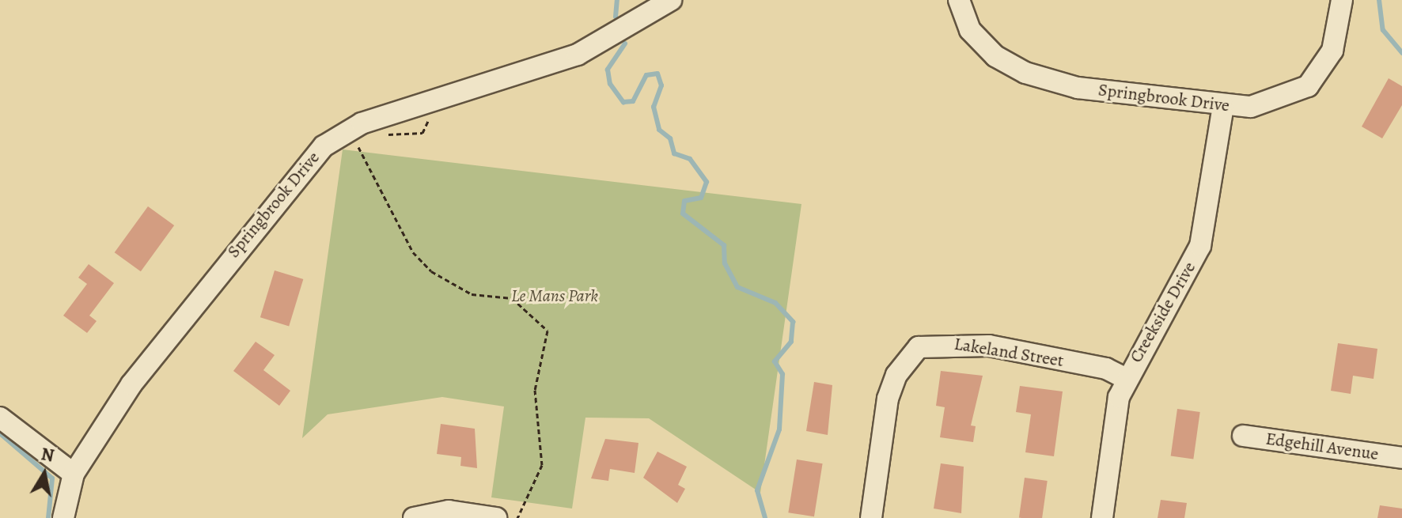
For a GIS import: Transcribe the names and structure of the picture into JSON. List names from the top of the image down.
{
  "streets": {
    "street": [
      "Springbrook Drive",
      "Creekside Drive",
      "Lakeland Street",
      "Edgehill Avenue"
    ]
  },
  "crossings": [
    ["Springbrook Drive", "Creekside Drive"],
    ["Creekside Drive", "Lakeland Street"]
  ],
  "parks": ["Le Mans Park"],
  "north": "top"
}
